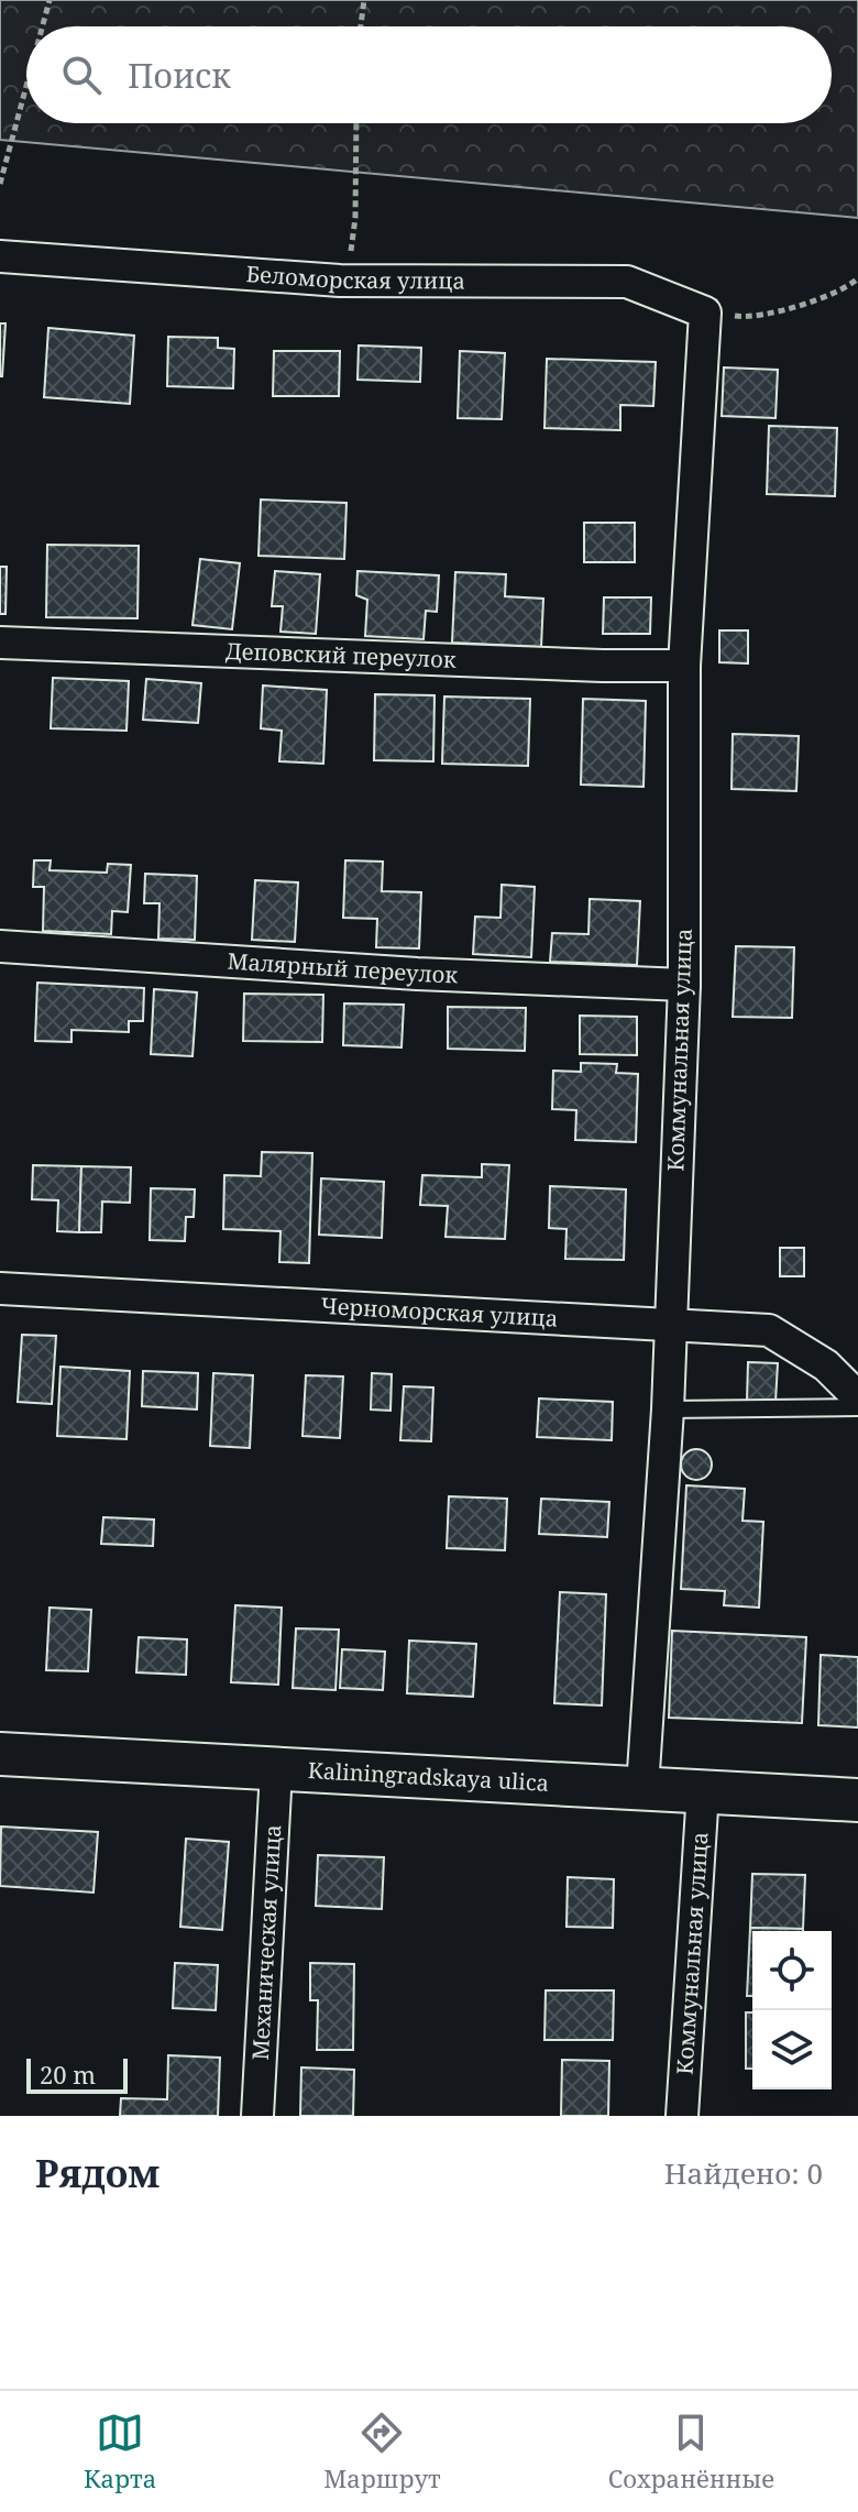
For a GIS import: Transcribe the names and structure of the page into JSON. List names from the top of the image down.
{
  "streets": {
    "main road": ["Kaliningradskaya ulica"],
    "street": [
      "Беломорская улица",
      "Деповский переулок",
      "Малярный переулок",
      "Коммунальная улица",
      "Черноморская улица",
      "Механическая улица"
    ]
  },
  "crossings": [
    ["Беломорская улица", "Коммунальная улица"],
    ["Деповский переулок", "Коммунальная улица"],
    ["Малярный переулок", "Коммунальная улица"],
    ["Коммунальная улица", "Черноморская улица"],
    ["Коммунальная улица", "Kaliningradskaya ulica"],
    ["Kaliningradskaya ulica", "Механическая улица"]
  ],
  "scale_bar": "20 m",
  "page": {
    "search": "Поиск",
    "scale": "20 m",
    "heading": ["Рядом", "Найдено: 0"],
    "nav": ["Карта", "Маршрут", "Сохранённые"]
  }
}
